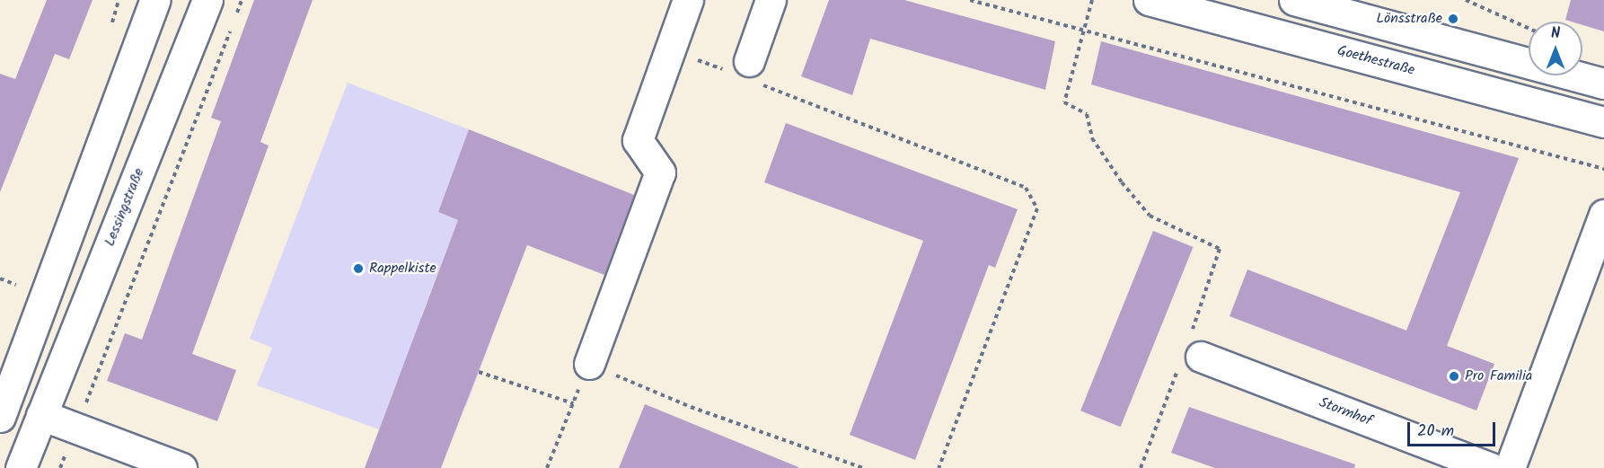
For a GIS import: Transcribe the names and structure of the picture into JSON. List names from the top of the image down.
{
  "streets": {
    "street": ["Goethestraße", "Lessingstraße", "Stormhof"]
  },
  "places": ["Lönsstraße", "Rappelkiste", "Pro Familia"],
  "scale_bar": "20 m",
  "north": "top"
}
